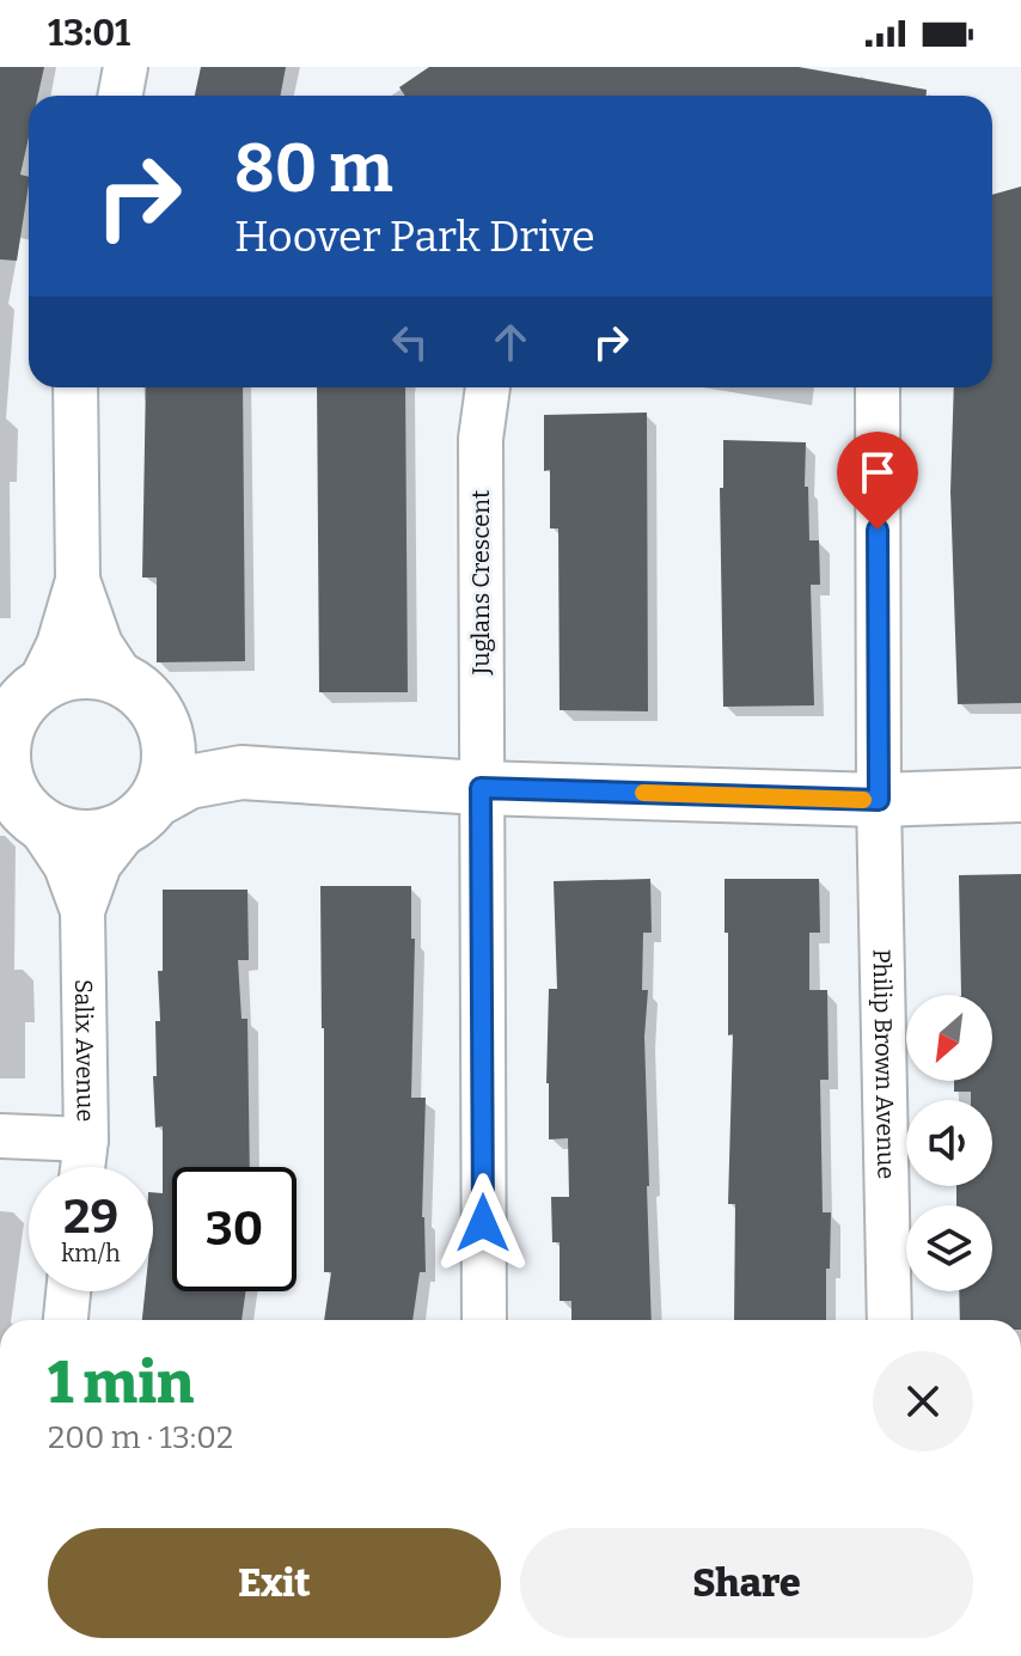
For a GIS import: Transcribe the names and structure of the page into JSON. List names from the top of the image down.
{
  "streets": {
    "street": ["Juglans Crescent", "Salix Avenue", "Philip Brown Avenue"]
  },
  "north": "bottom left",
  "page": {
    "status": "13:01",
    "turn": ["80 m", "Hoover Park Drive"],
    "speed": "29 km/h",
    "limit": "30",
    "heading": ["1 min", "200 m · 13:02"],
    "buttons": ["Exit", "Share"]
  }
}
